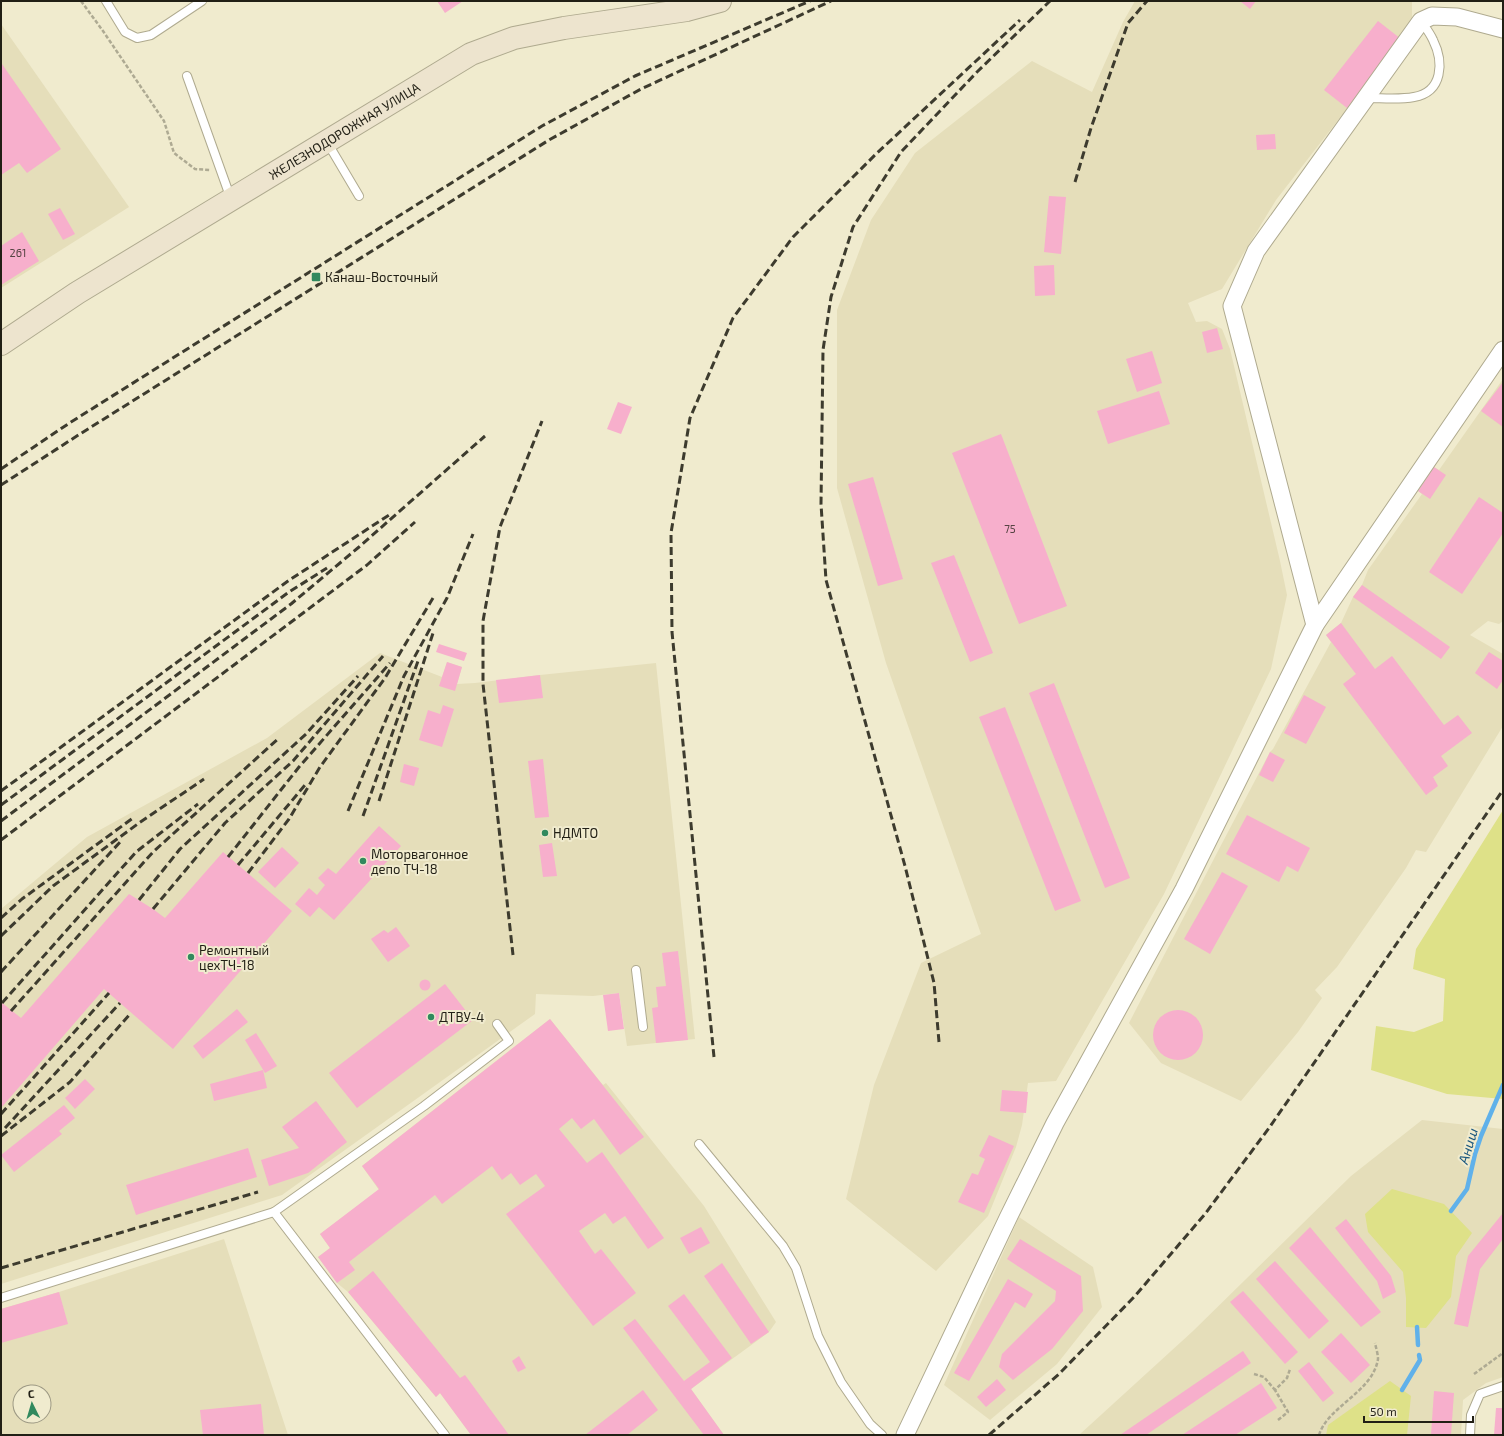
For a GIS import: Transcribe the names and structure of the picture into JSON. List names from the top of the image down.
{
  "streets": {
    "street": ["ЖЕЛЕЗНОДОРОЖНАЯ УЛИЦА"]
  },
  "water": ["Аниш"],
  "places": {
    "transit": ["Канаш-Восточный"],
    "other": [
      "НДМТО",
      "Моторвагонное депо ТЧ-18",
      "Ремонтный цехТЧ-18",
      "ДТВУ-4"
    ]
  },
  "house_numbers": ["261", "75"],
  "scale_bar": "50 m",
  "north": "top"
}
